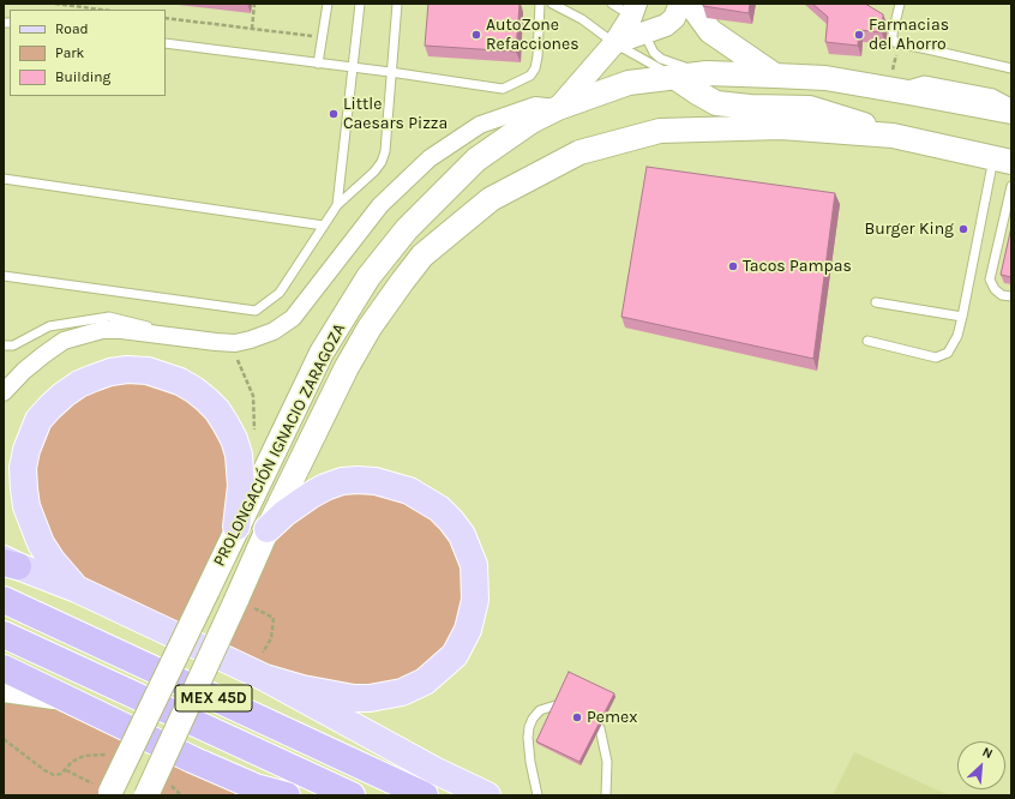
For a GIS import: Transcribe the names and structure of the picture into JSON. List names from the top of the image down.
{
  "streets": {
    "highway": ["MEX 45D"],
    "main road": ["PROLONGACIÓN IGNACIO ZARAGOZA"]
  },
  "places": [
    "AutoZone Refacciones",
    "Farmacias del Ahorro",
    "Little Caesars Pizza",
    "Burger King",
    "Tacos Pampas",
    "Pemex"
  ],
  "legend": ["Road", "Park", "Building"],
  "north": "top right"
}
